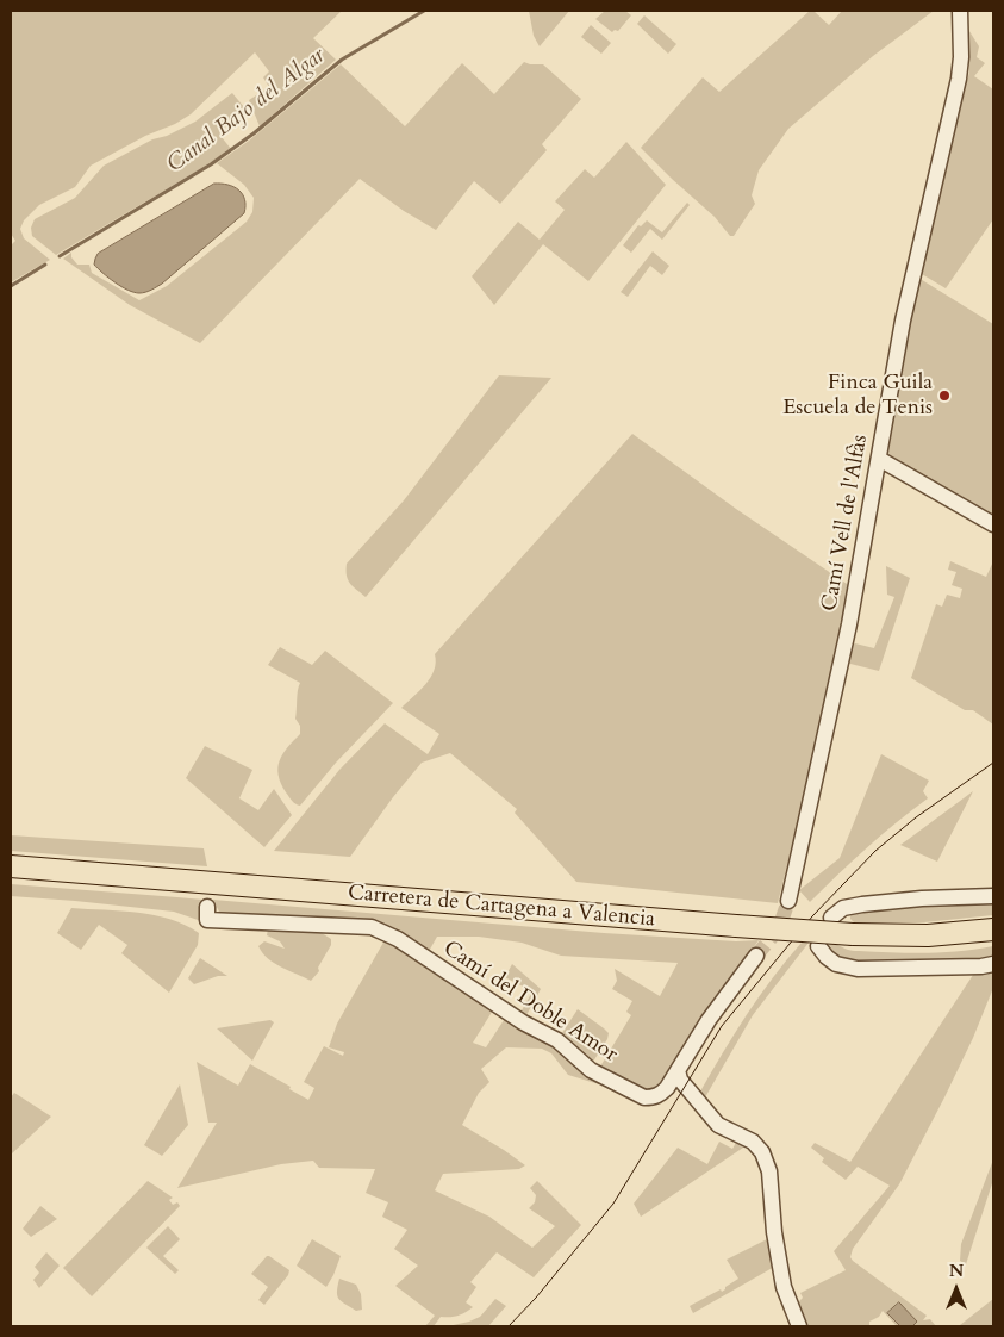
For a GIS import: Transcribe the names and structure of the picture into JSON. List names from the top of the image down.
{
  "streets": {
    "highway": ["Carretera de Cartagena a Valencia"],
    "street": ["Camí Vell de l'Alfàs", "Camí del Doble Amor"]
  },
  "water": ["Canal Bajo del Algar"],
  "places": ["Finca Guila Escuela de Tenis"],
  "north": "top"
}
